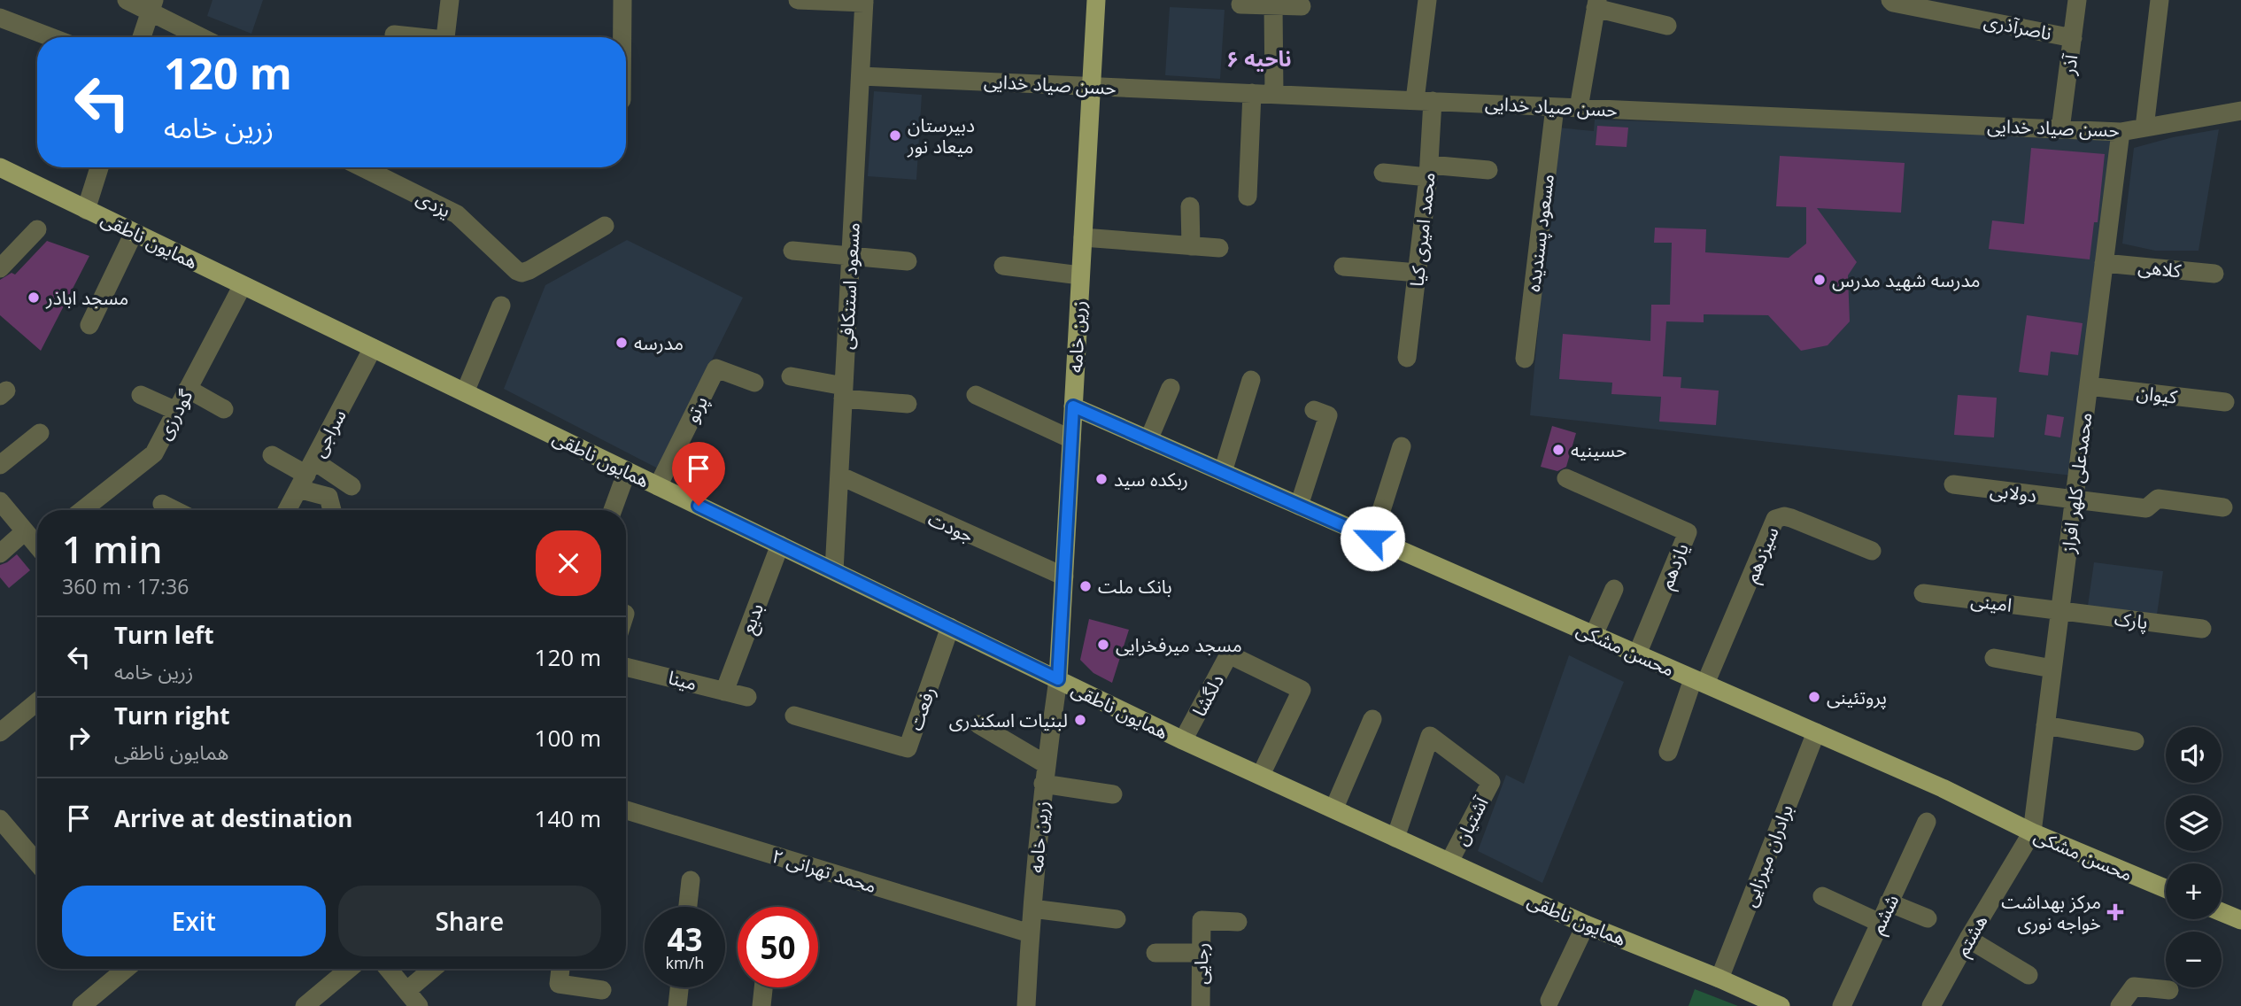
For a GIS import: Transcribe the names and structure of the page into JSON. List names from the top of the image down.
{
  "streets": {
    "main road": ["همایون ناطقی", "زرین خامه", "محسن مشکی"],
    "street": [
      "ناصرآذری",
      "آذر",
      "حسن صیاد خدایی",
      "یزدی",
      "محمد امیری کیا",
      "مسعود پسندیده",
      "کلاهی",
      "مسعود استنکافی",
      "کیوان",
      "پرتو",
      "گودرزی",
      "سراجی",
      "محمدعلی کلهر افراز",
      "دولابی",
      "جودت",
      "سیزدهم",
      "یازدهم",
      "امینی",
      "بدیع",
      "پارک",
      "مینا",
      "دلگشا",
      "رفعت",
      "آشتیان",
      "برادران میرزایی",
      "محمد تهرانی ۲",
      "ششم",
      "هشتم",
      "رجایی"
    ]
  },
  "crossings": [
    ["ناصرآذری", "آذر"],
    ["آذر", "حسن صیاد خدایی"],
    ["حسن صیاد خدایی", "محمد امیری کیا"],
    ["حسن صیاد خدایی", "مسعود پسندیده"],
    ["حسن صیاد خدایی", "مسعود استنکافی"],
    ["حسن صیاد خدایی", "زرین خامه"],
    ["حسن صیاد خدایی", "محمدعلی کلهر افراز"],
    ["همایون ناطقی", "مسعود استنکافی"],
    ["همایون ناطقی", "زرین خامه"],
    ["همایون ناطقی", "پرتو"],
    ["همایون ناطقی", "گودرزی"],
    ["همایون ناطقی", "سراجی"],
    ["همایون ناطقی", "بدیع"],
    ["همایون ناطقی", "دلگشا"],
    ["همایون ناطقی", "رفعت"],
    ["همایون ناطقی", "آشتیان"],
    ["همایون ناطقی", "برادران میرزایی"],
    ["کلاهی", "محمدعلی کلهر افراز"],
    ["مسعود استنکافی", "جودت"],
    ["زرین خامه", "جودت"],
    ["زرین خامه", "محسن مشکی"],
    ["زرین خامه", "محمد تهرانی ۲"],
    ["کیوان", "محمدعلی کلهر افراز"],
    ["محمدعلی کلهر افراز", "دولابی"],
    ["محمدعلی کلهر افراز", "امینی"],
    ["محمدعلی کلهر افراز", "پارک"],
    ["محمدعلی کلهر افراز", "محسن مشکی"],
    ["محمدعلی کلهر افراز", "هشتم"],
    ["سیزدهم", "محسن مشکی"],
    ["یازدهم", "محسن مشکی"],
    ["امینی", "پارک"],
    ["بدیع", "مینا"],
    ["محسن مشکی", "برادران میرزایی"],
    ["محسن مشکی", "هشتم"]
  ],
  "districts": ["ناحیه ۶"],
  "places": {
    "other": [
      "دبیرستان میعاد نور",
      "مدرسه شهید مدرس",
      "مسجد اباذر",
      "مدرسه",
      "حسینیه",
      "ربکده سید",
      "بانک ملت",
      "مسجد میرفخرایی",
      "پروتئینی",
      "لبنیات اسکندری"
    ],
    "health": ["مرکز بهداشت خواجه نوری"]
  },
  "page": {
    "turn": ["120 m", "زرین خامه"],
    "heading": ["1 min", "360 m · 17:36"],
    "list": [
      {
        "name": "Turn left",
        "note": "زرین خامه",
        "value": "120 m"
      },
      {
        "name": "Turn right",
        "note": "همایون ناطقی",
        "value": "100 m"
      },
      {
        "name": "Arrive at destination",
        "value": "140 m"
      }
    ],
    "map_buttons": ["+", "−"],
    "buttons": ["Exit", "Share"],
    "speed": "43 km/h",
    "limit": "50"
  }
}
